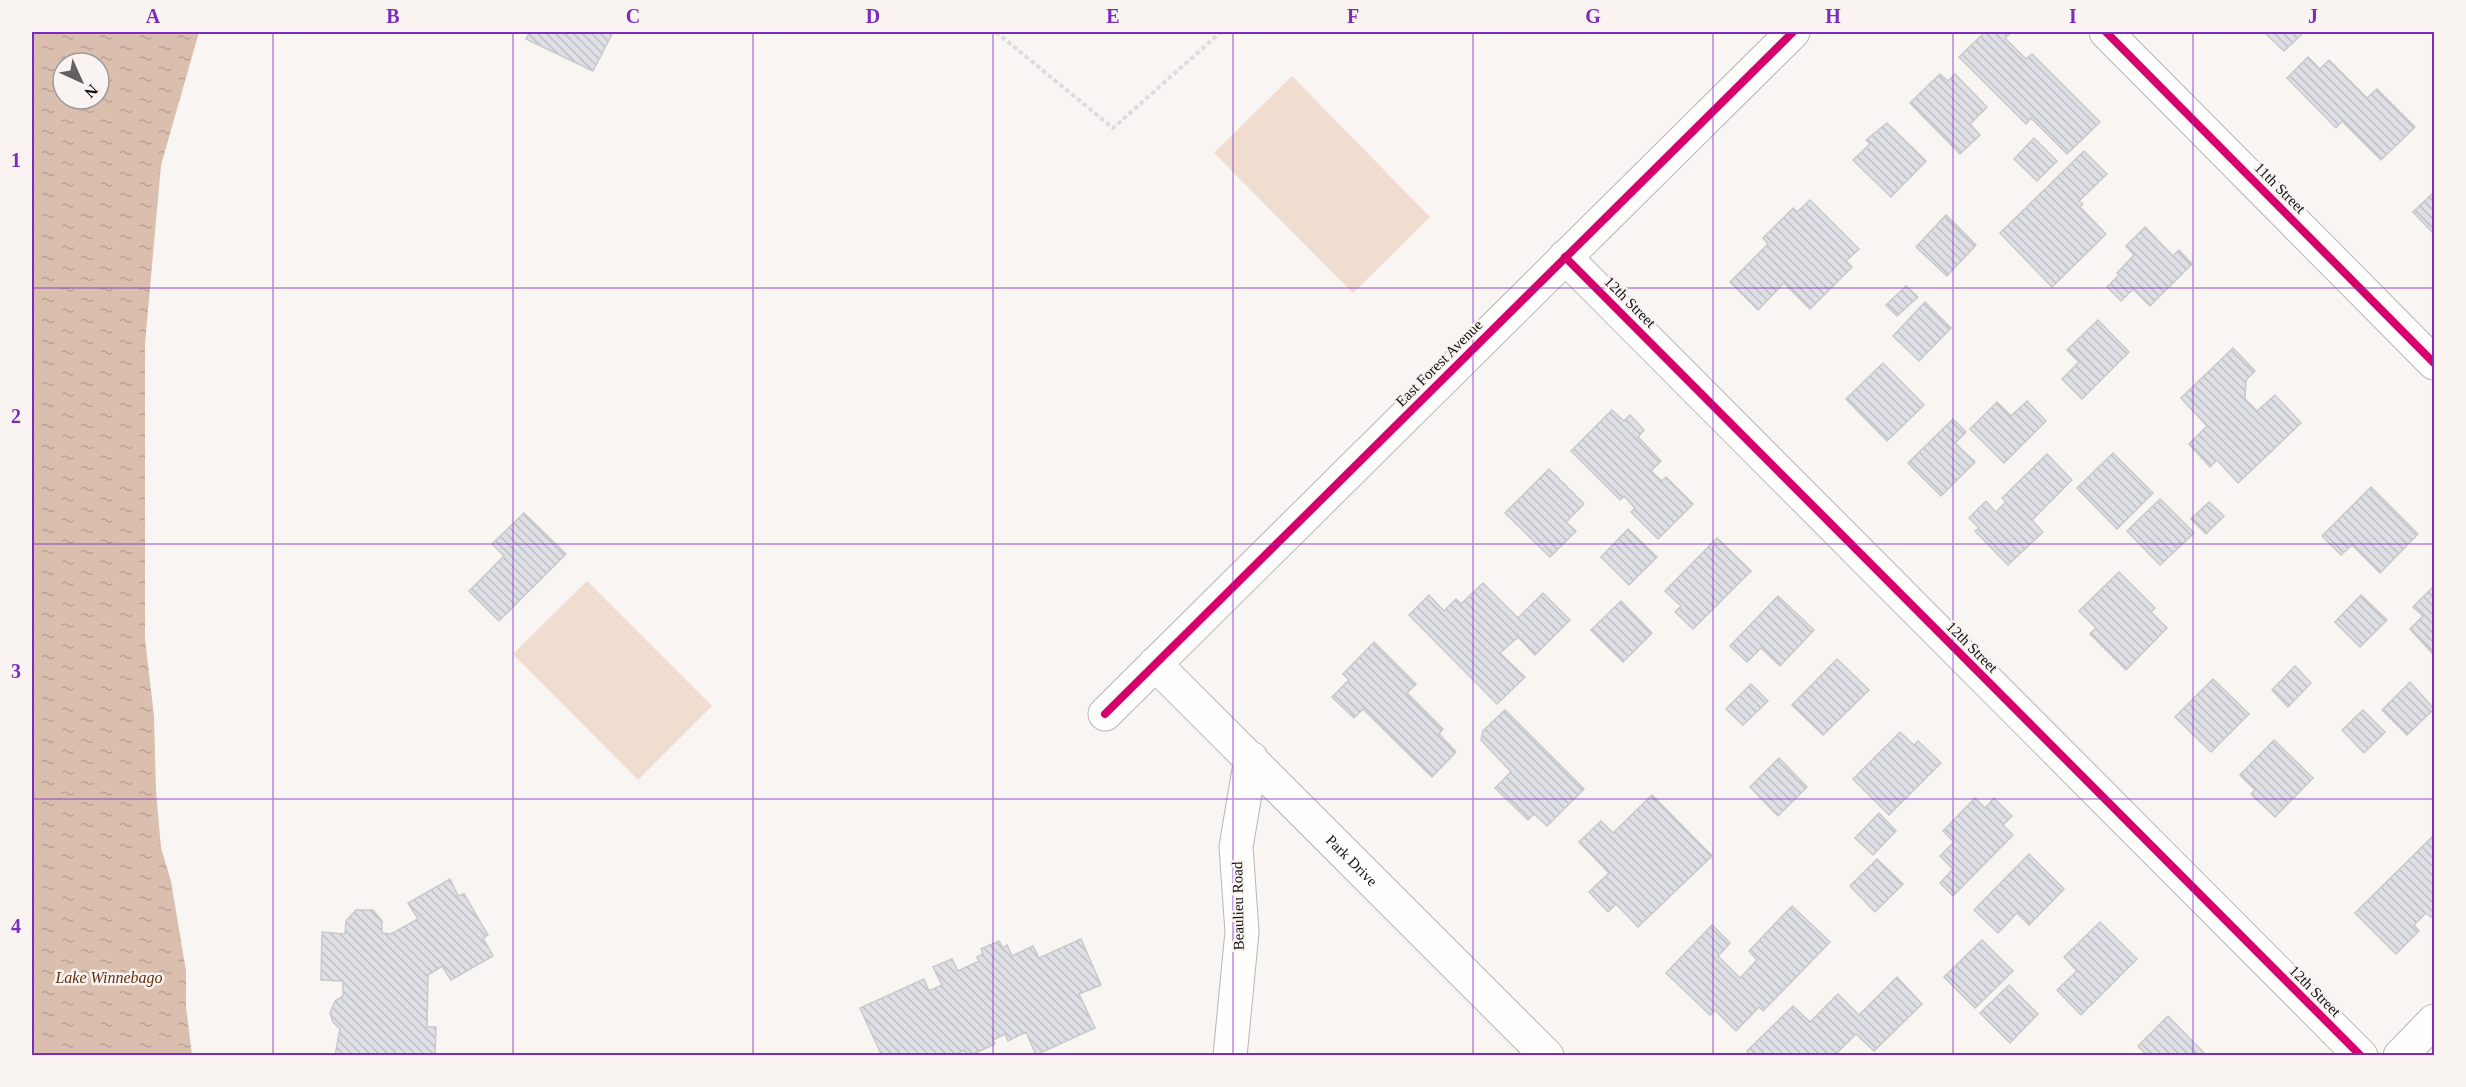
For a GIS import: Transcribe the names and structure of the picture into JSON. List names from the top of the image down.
{
  "streets": {
    "street": [
      "11th Street",
      "12th Street",
      "East Forest Avenue",
      "Park Drive",
      "Beaulieu Road"
    ]
  },
  "crossings": [
    ["12th Street", "East Forest Avenue"],
    ["East Forest Avenue", "Park Drive"],
    ["Park Drive", "Beaulieu Road"]
  ],
  "water": ["Lake Winnebago"],
  "north": "bottom right",
  "grid": {
    "columns": [
      "A",
      "B",
      "C",
      "D",
      "E",
      "F",
      "G",
      "H",
      "I",
      "J"
    ],
    "rows": [
      "1",
      "2",
      "3",
      "4"
    ]
  }
}
